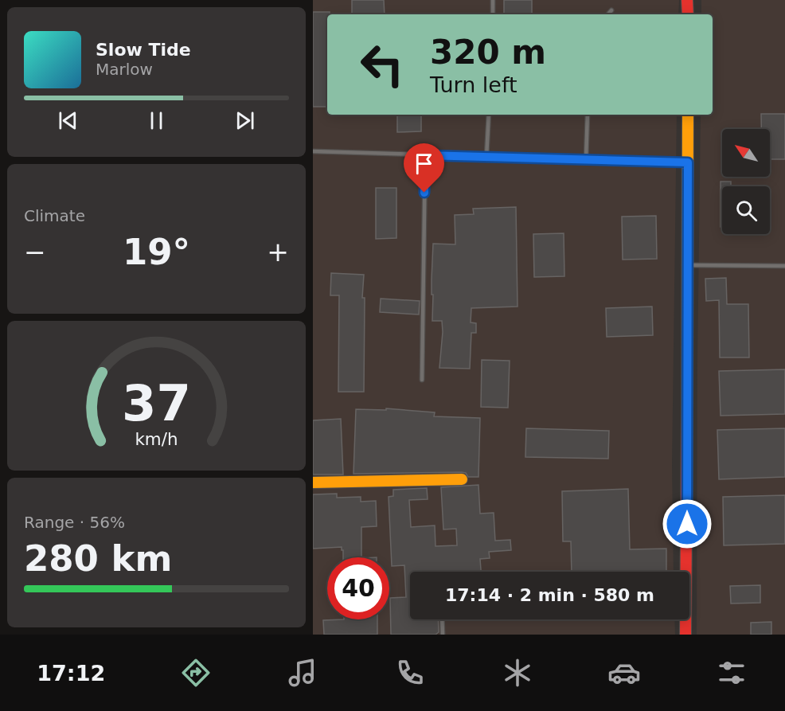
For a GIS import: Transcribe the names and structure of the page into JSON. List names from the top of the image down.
{
  "north": "top left",
  "page": {
    "turn": ["320 m", "Turn left"],
    "song": ["Slow Tide", "Marlow"],
    "tile": [
      "Climate",
      ["Range · 56%", "280 km"]
    ],
    "heat": ["−", "19°", "+"],
    "limit": "40",
    "trip": "17:14 · 2 min · 580 m",
    "tabs": "17:12",
    "gauge": ["37", "km/h"]
  }
}
